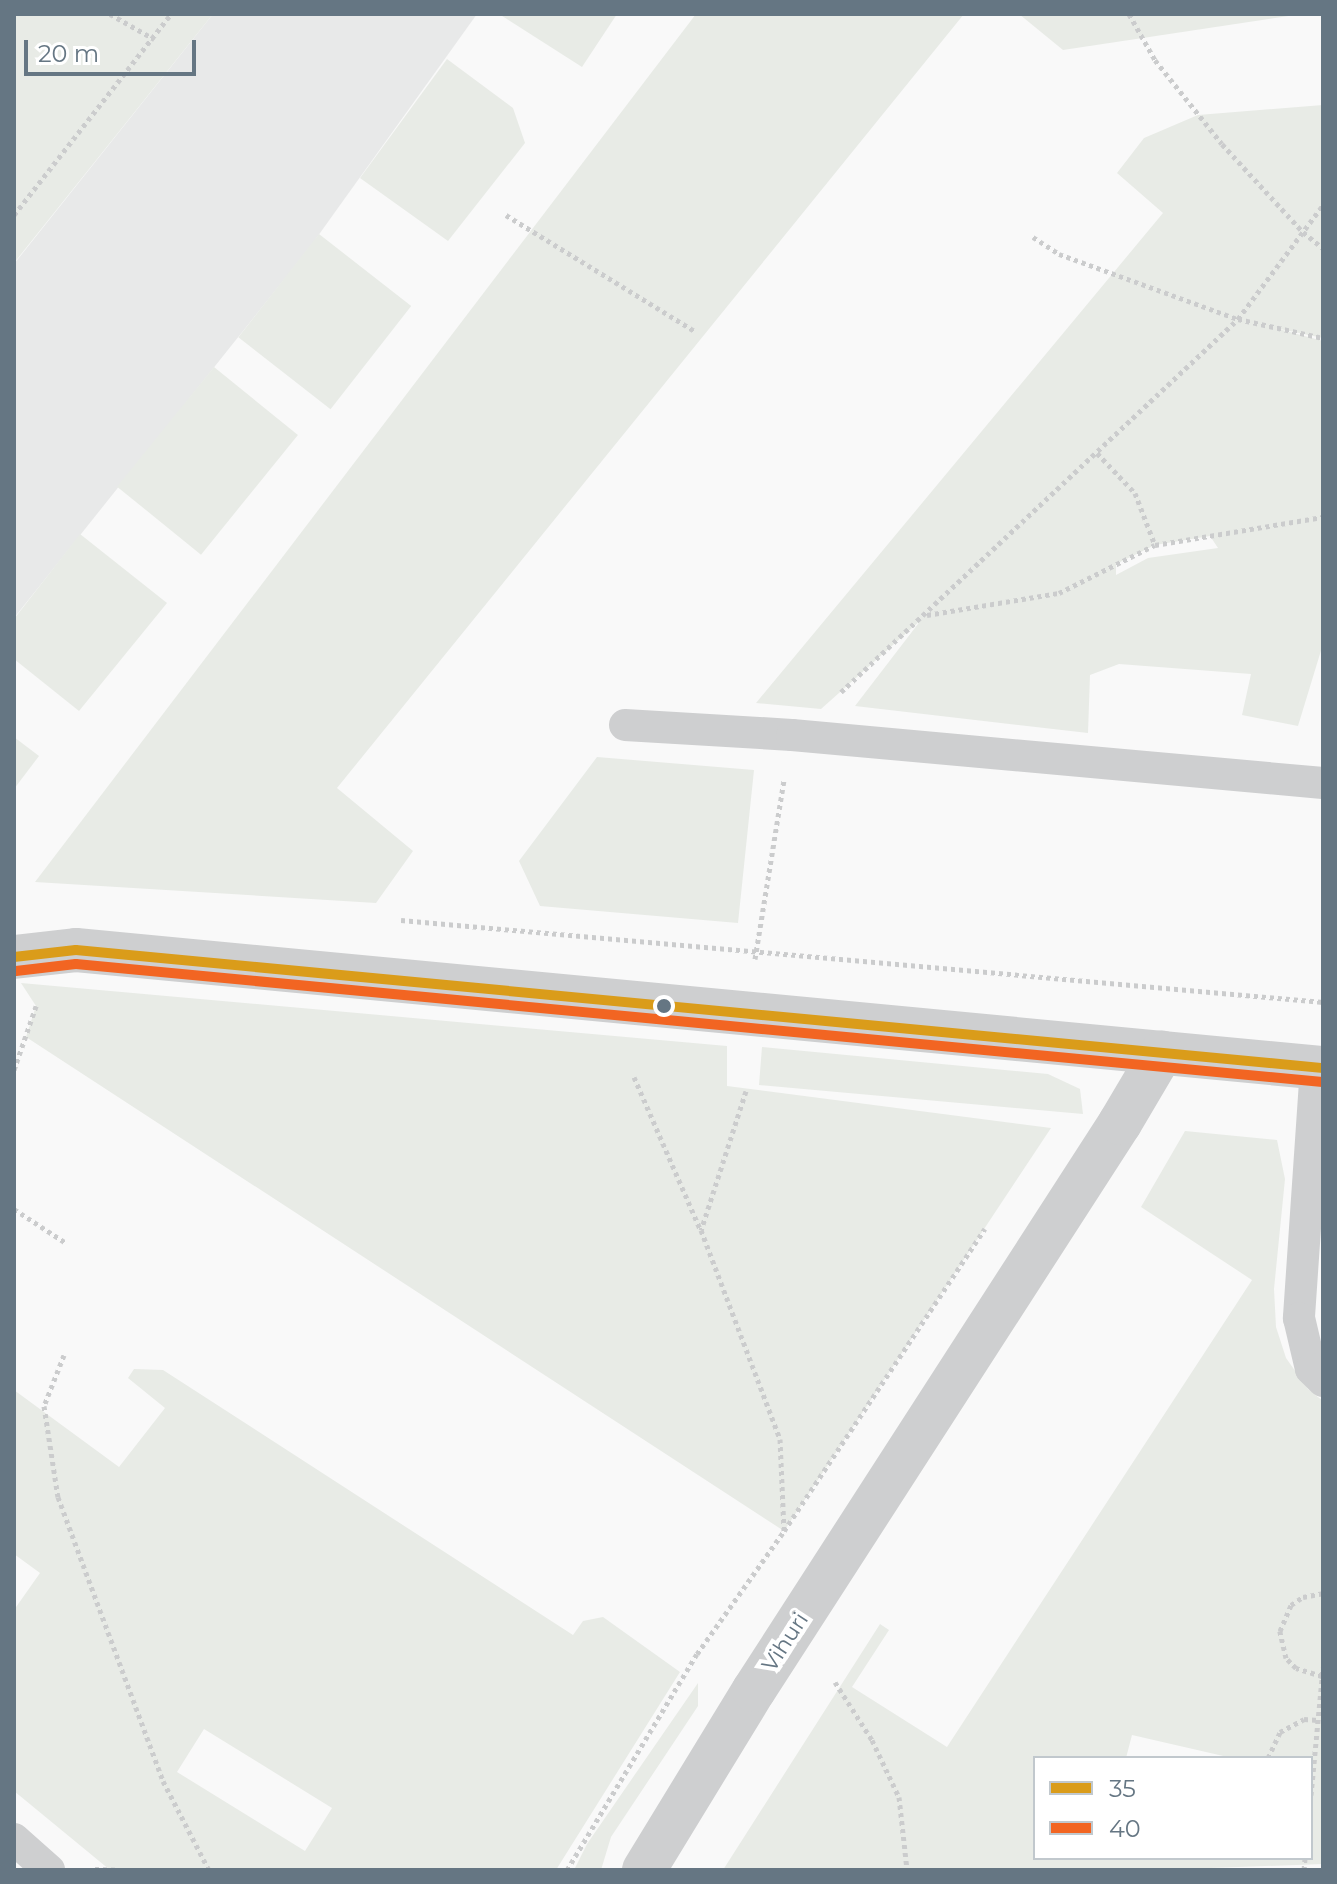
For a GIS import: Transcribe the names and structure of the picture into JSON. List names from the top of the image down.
{
  "streets": {
    "street": ["Vihuri"]
  },
  "lines": ["transit line 35", "transit line 40"],
  "legend": ["35", "40"],
  "scale_bar": "20 m"
}
